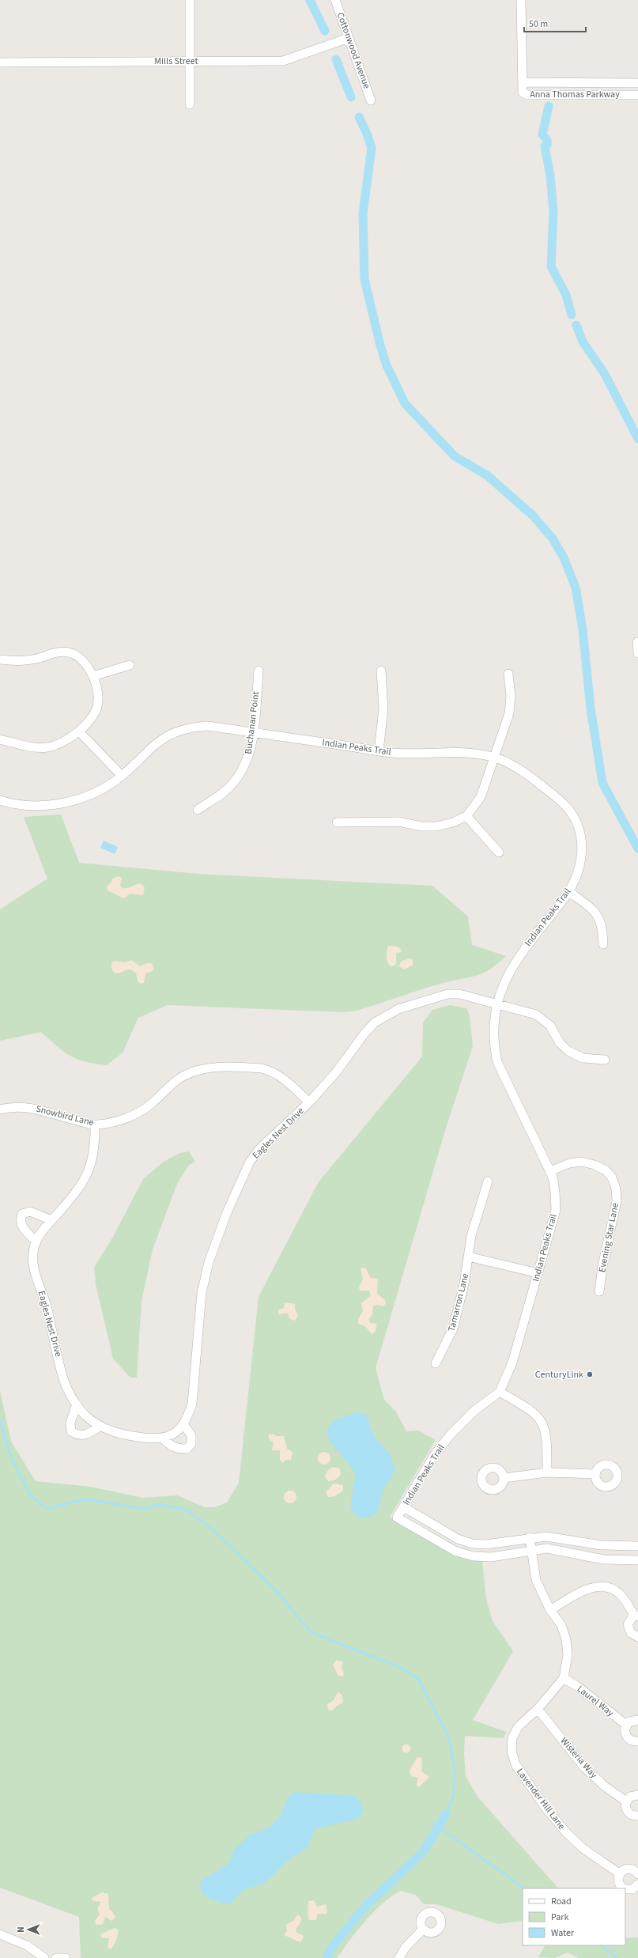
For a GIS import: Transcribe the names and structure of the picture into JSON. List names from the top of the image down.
{
  "streets": {
    "street": [
      "Cottonwood Avenue",
      "Mills Street",
      "Anna Thomas Parkway",
      "Buchanan Point",
      "Indian Peaks Trail",
      "Snowbird Lane",
      "Eagles Nest Drive",
      "Evening Star Lane",
      "Tamarron Lane",
      "Laurel Way",
      "Wisteria Way",
      "Lavender Hill Lane"
    ]
  },
  "crossings": [
    ["Cottonwood Avenue", "Mills Street"],
    ["Buchanan Point", "Indian Peaks Trail"],
    ["Indian Peaks Trail", "Eagles Nest Drive"],
    ["Indian Peaks Trail", "Evening Star Lane"],
    ["Snowbird Lane", "Eagles Nest Drive"],
    ["Laurel Way", "Lavender Hill Lane"],
    ["Wisteria Way", "Lavender Hill Lane"]
  ],
  "places": ["CenturyLink"],
  "legend": ["Road", "Park", "Water"],
  "scale_bar": "50 m",
  "north": "left"
}
